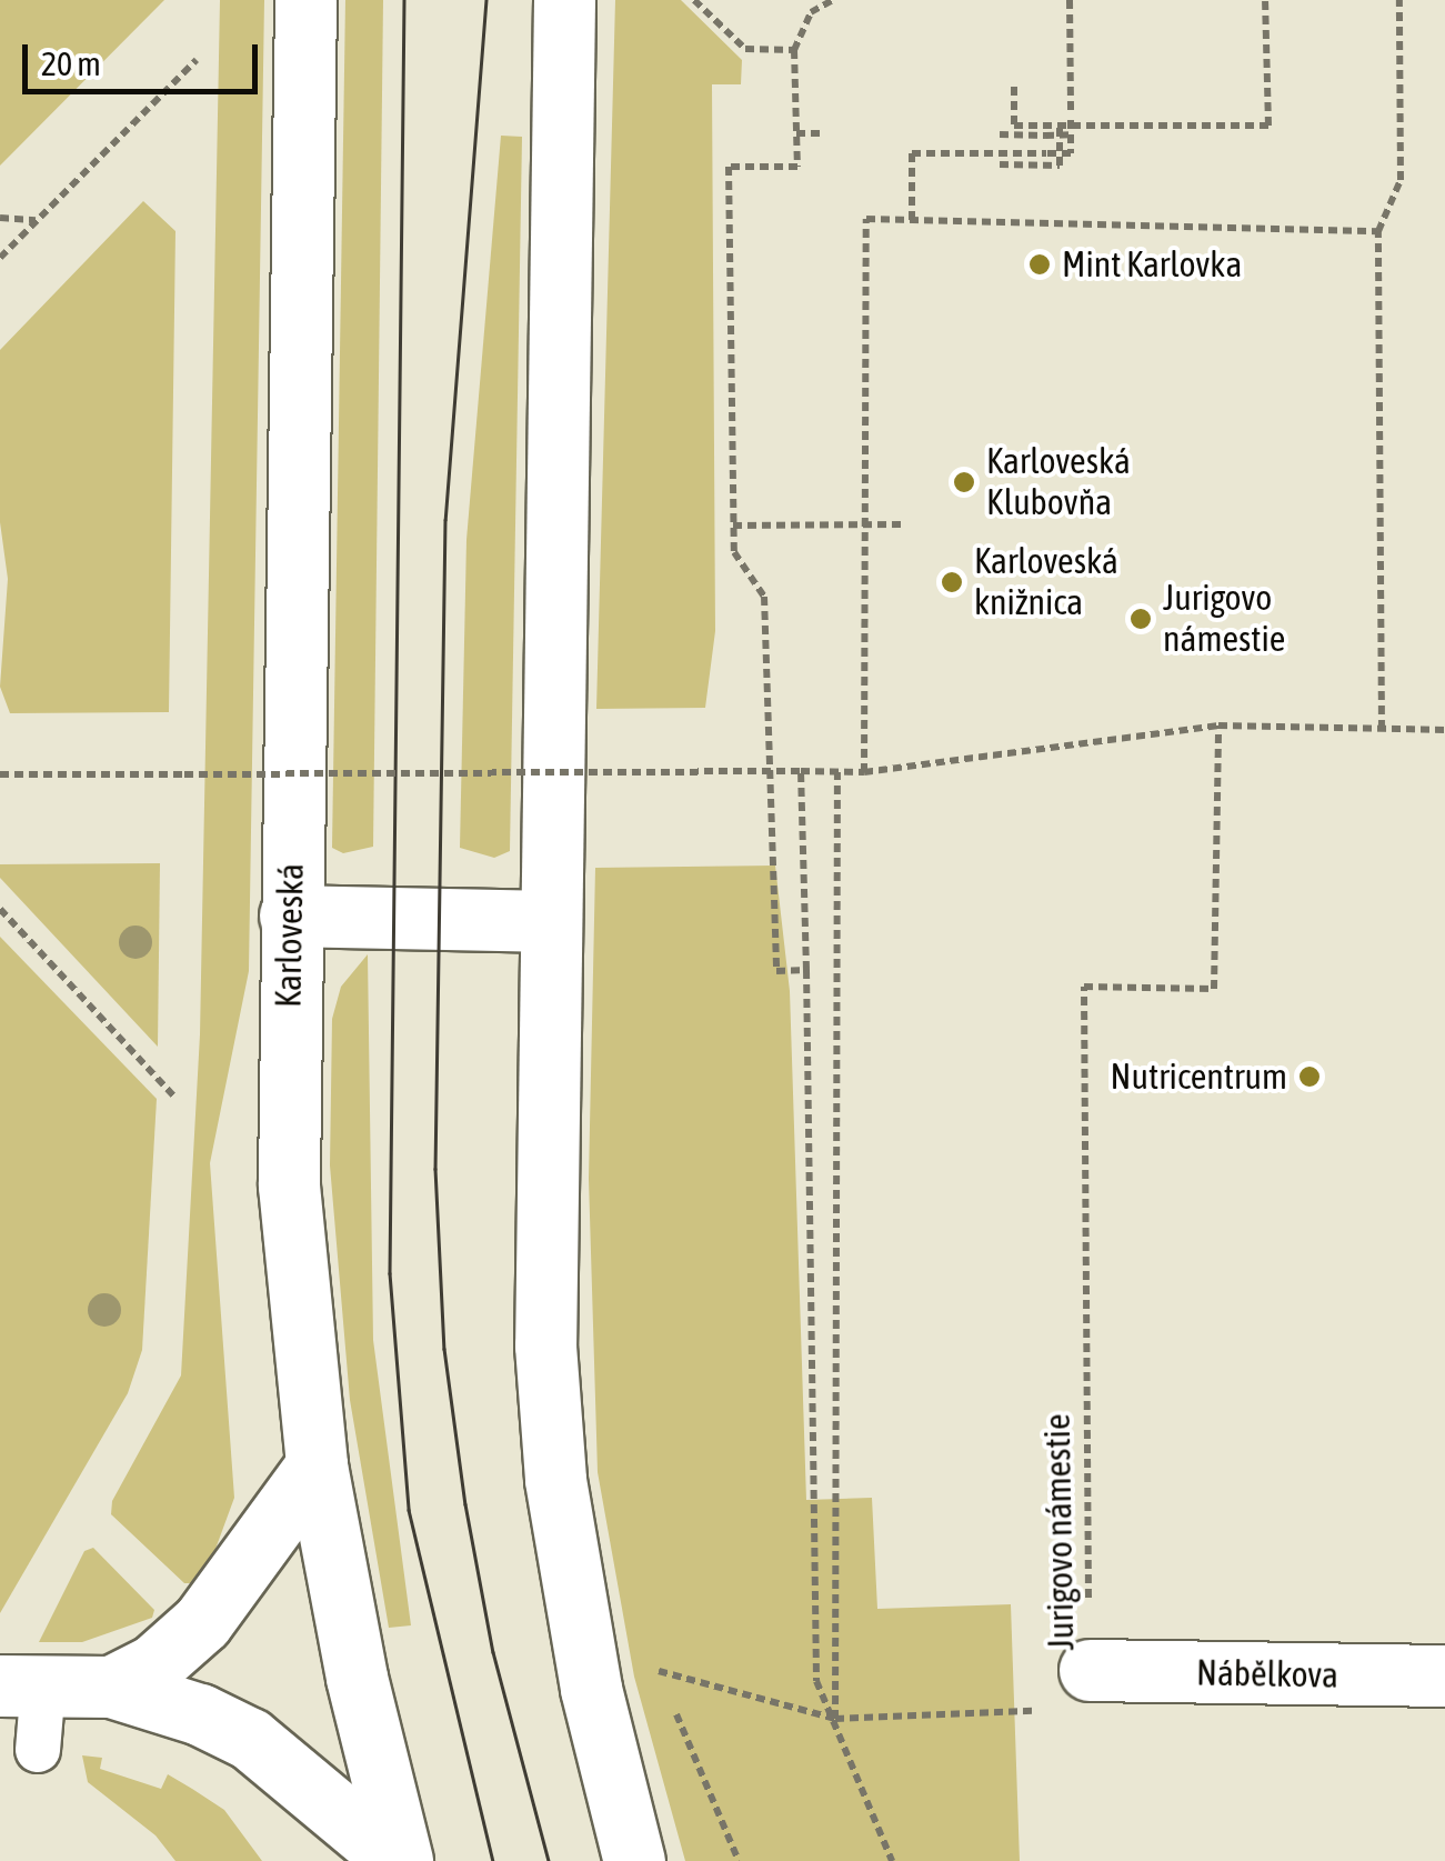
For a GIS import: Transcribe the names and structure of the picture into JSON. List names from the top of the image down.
{
  "streets": {
    "main road": ["Karloveská", "Nábělkova"],
    "path": ["Jurigovo námestie"]
  },
  "crossings": [
    ["Jurigovo námestie", "Nábělkova"]
  ],
  "places": [
    "Mint Karlovka",
    "Karloveská Klubovňa",
    "Karloveská knižnica",
    "Jurigovo námestie",
    "Nutricentrum"
  ],
  "scale_bar": "20 m"
}
